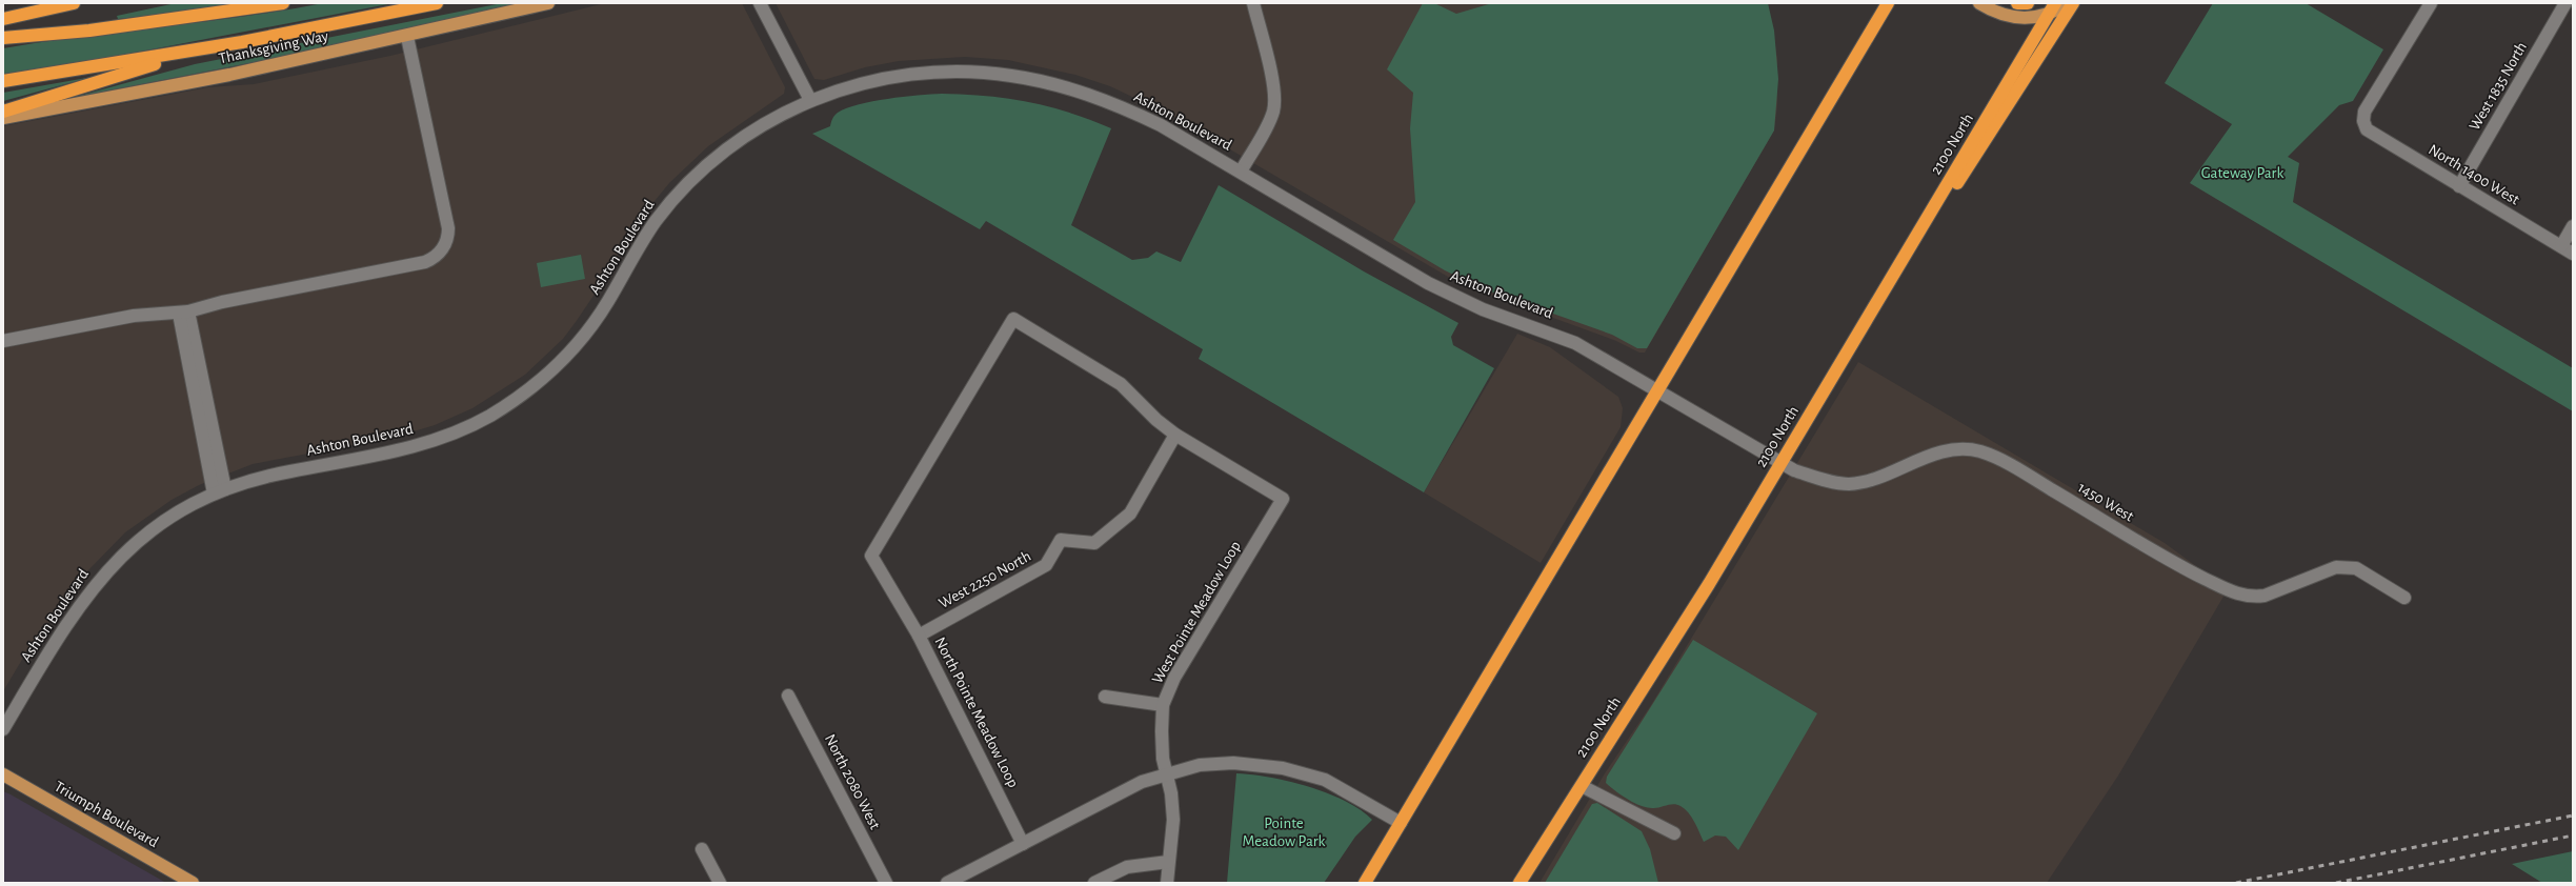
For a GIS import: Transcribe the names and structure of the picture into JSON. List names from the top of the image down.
{
  "streets": {
    "highway": ["2100 North"],
    "main road": ["Thanksgiving Way", "Triumph Boulevard"],
    "street": [
      "West 1835 North",
      "Ashton Boulevard",
      "North 1400 West",
      "1450 West",
      "West 2250 North",
      "West Pointe Meadow Loop",
      "North Pointe Meadow Loop",
      "North 2080 West"
    ]
  },
  "crossings": [
    ["West 1835 North", "North 1400 West"],
    ["Ashton Boulevard", "2100 North"],
    ["Ashton Boulevard", "1450 West"],
    ["2100 North", "1450 West"],
    ["West 2250 North", "West Pointe Meadow Loop"],
    ["West 2250 North", "North Pointe Meadow Loop"],
    ["West Pointe Meadow Loop", "North Pointe Meadow Loop"]
  ],
  "parks": ["Gateway Park", "Pointe Meadow Park"]
}
